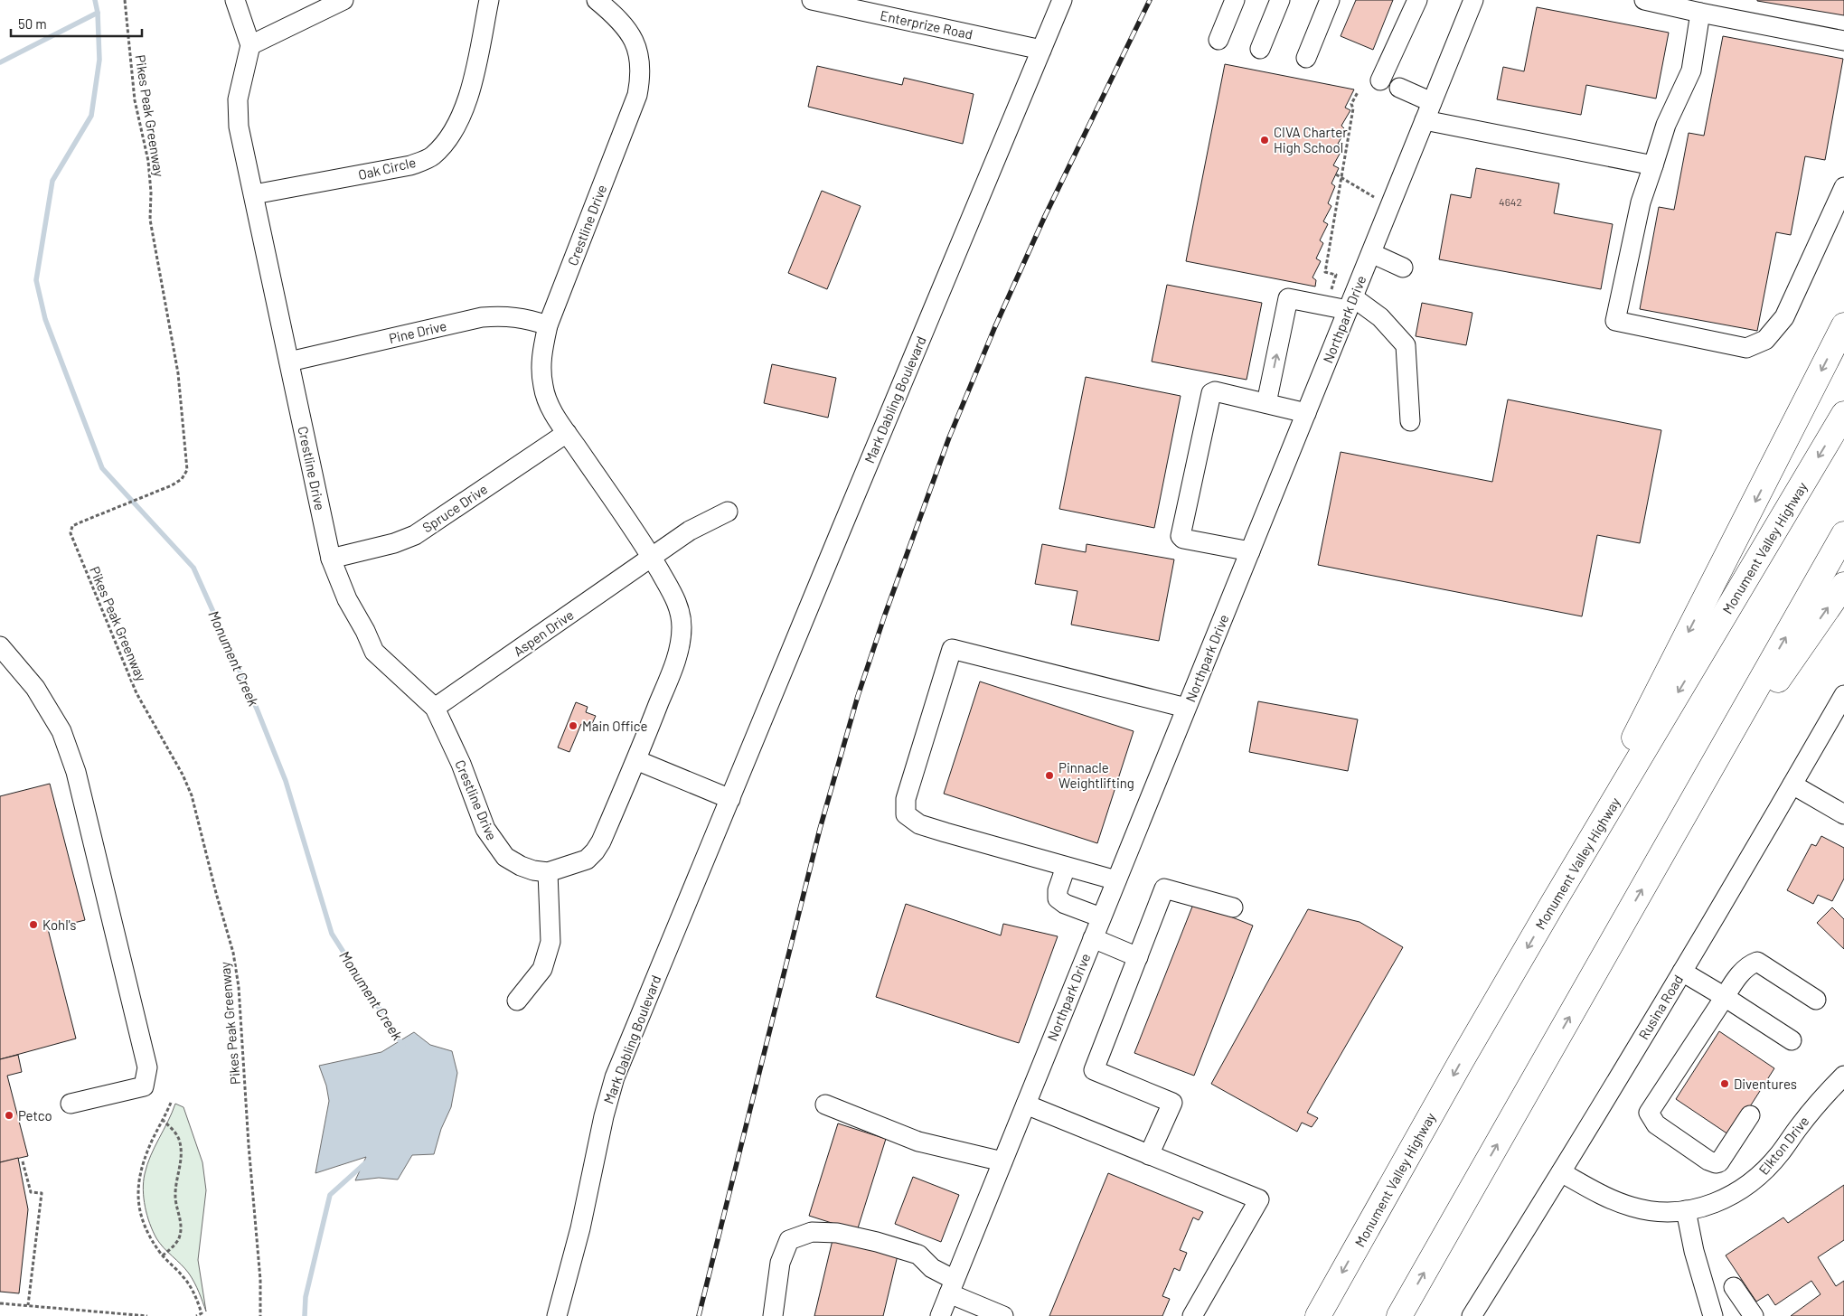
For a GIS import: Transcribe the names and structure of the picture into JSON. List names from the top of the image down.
{
  "streets": {
    "highway": ["Monument Valley Highway"],
    "street": [
      "Enterprize Road",
      "Oak Circle",
      "Crestline Drive",
      "Northpark Drive",
      "Pine Drive",
      "Mark Dabling Boulevard",
      "Spruce Drive",
      "Aspen Drive",
      "Rusina Road",
      "Elkton Drive"
    ],
    "path": ["Pikes Peak Greenway"]
  },
  "crossings": [
    ["Enterprize Road", "Mark Dabling Boulevard"],
    ["Oak Circle", "Crestline Drive"],
    ["Crestline Drive", "Pine Drive"],
    ["Crestline Drive", "Spruce Drive"],
    ["Crestline Drive", "Aspen Drive"],
    ["Rusina Road", "Elkton Drive"]
  ],
  "water": ["Monument Creek"],
  "places": [
    "CIVA Charter High School",
    "Main Office",
    "Pinnacle Weightlifting",
    "Kohl's",
    "Diventures",
    "Petco"
  ],
  "house_numbers": ["4642"],
  "scale_bar": "50 m"
}
